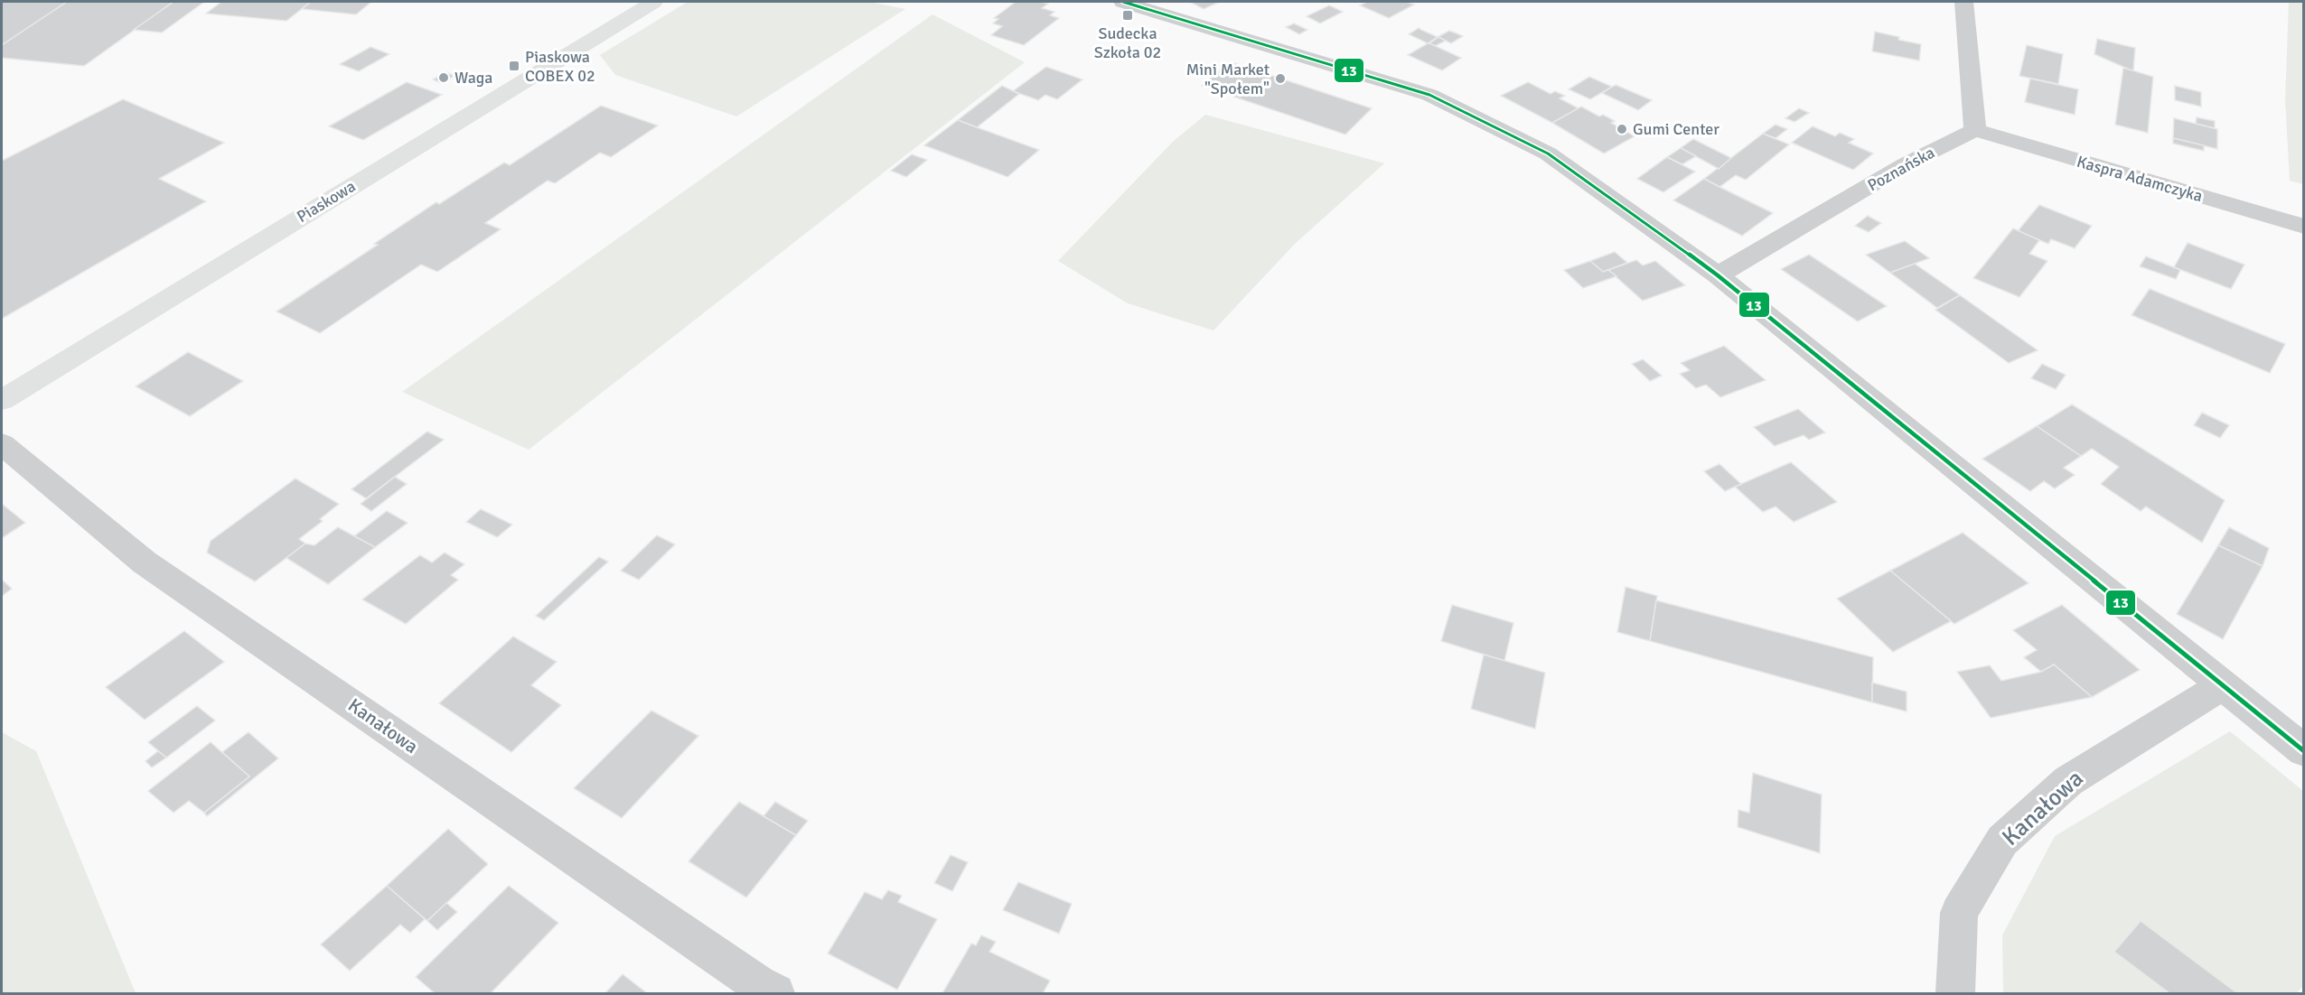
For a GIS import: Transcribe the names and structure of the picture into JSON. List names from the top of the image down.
{
  "streets": {
    "main road": ["Piaskowa"],
    "street": ["Poznańska", "Kaspra Adamczyka", "Kanałowa"]
  },
  "crossings": [
    ["Poznańska", "Kaspra Adamczyka"]
  ],
  "places": {
    "transit": ["Sudecka Szkoła 02", "Piaskowa COBEX 02"],
    "other": ["Waga", "Mini Market \"Społem\"", "Gumi Center"]
  },
  "lines": ["transit line 13"]
}
